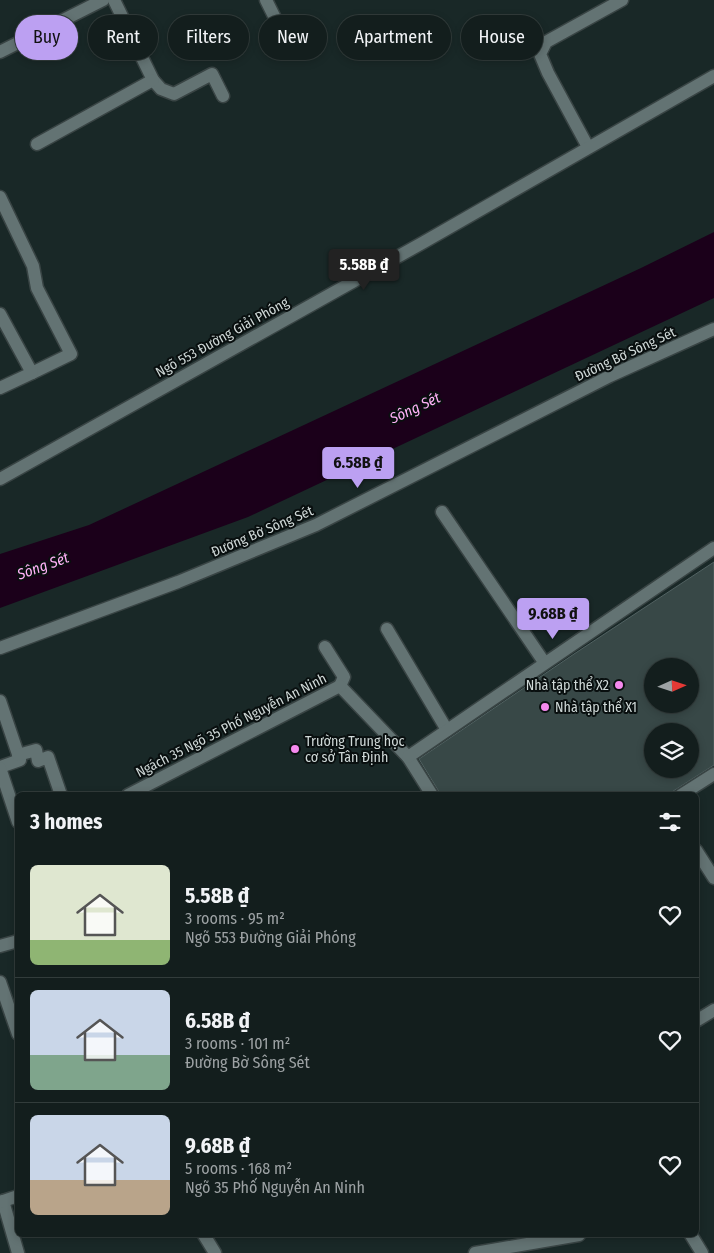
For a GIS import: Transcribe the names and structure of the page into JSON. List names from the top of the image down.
{
  "streets": {
    "street": ["Ngõ 553 Đường Giải Phóng", "Đường Bờ Sông Sét", "Ngách 35 Ngõ 35 Phố Nguyễn An Ninh"]
  },
  "water": ["Sông Sét"],
  "places": ["Nhà tập thể X2", "Nhà tập thể X1", "Trường Trung học cơ sở Tân Định"],
  "north": "right",
  "page": {
    "chip": [
      "Buy",
      "Rent",
      "Filters",
      "New",
      "Apartment",
      "House"
    ],
    "price": ["5.58B ₫", "6.58B ₫", "9.68B ₫"],
    "heading": "3 homes",
    "list": [
      {
        "name": "5.58B ₫",
        "note": "3 rooms · 95 m² · Ngõ 553 Đường Giải Phóng"
      },
      {
        "name": "6.58B ₫",
        "note": "3 rooms · 101 m² · Đường Bờ Sông Sét"
      },
      {
        "name": "9.68B ₫",
        "note": "5 rooms · 168 m² · Ngõ 35 Phố Nguyễn An Ninh"
      }
    ]
  }
}
